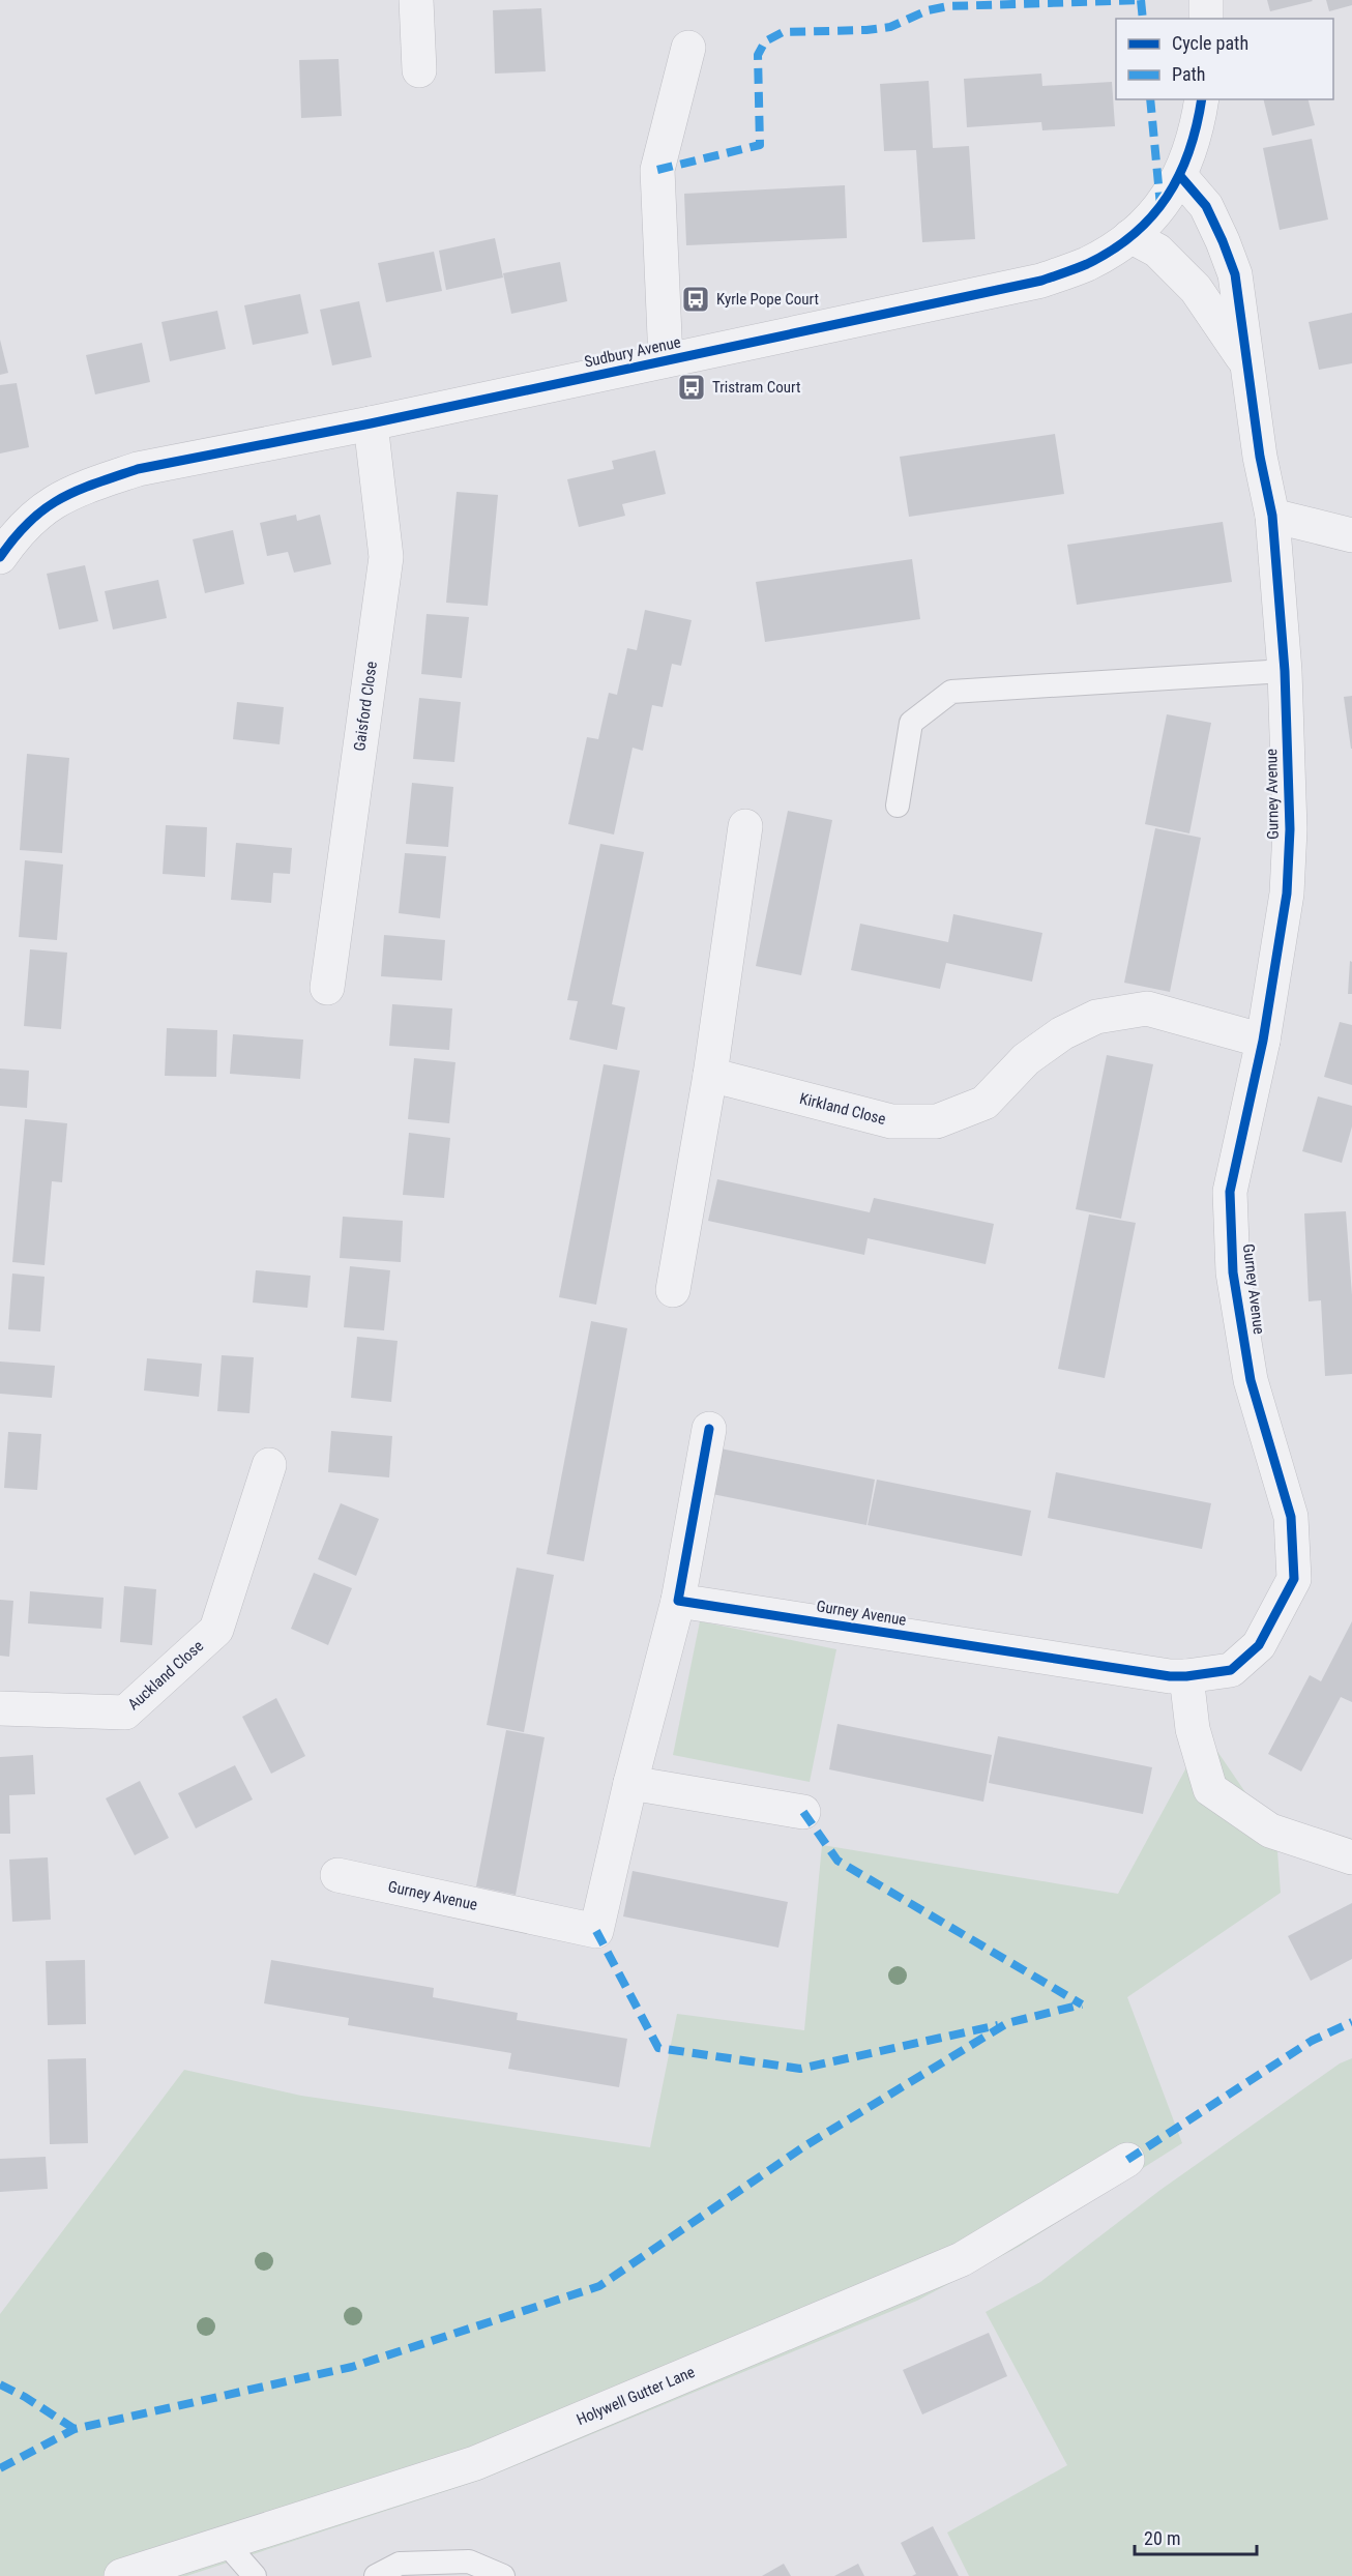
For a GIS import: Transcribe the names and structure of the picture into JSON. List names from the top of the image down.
{
  "streets": {
    "street": [
      "Sudbury Avenue",
      "Gaisford Close",
      "Gurney Avenue",
      "Kirkland Close",
      "Auckland Close",
      "Holywell Gutter Lane"
    ]
  },
  "crossings": [
    ["Sudbury Avenue", "Gaisford Close"],
    ["Sudbury Avenue", "Gurney Avenue"],
    ["Gurney Avenue", "Kirkland Close"]
  ],
  "places": {
    "bus stop": ["Kyrle Pope Court", "Tristram Court"]
  },
  "legend": ["Cycle path", "Path"],
  "scale_bar": "20 m"
}
